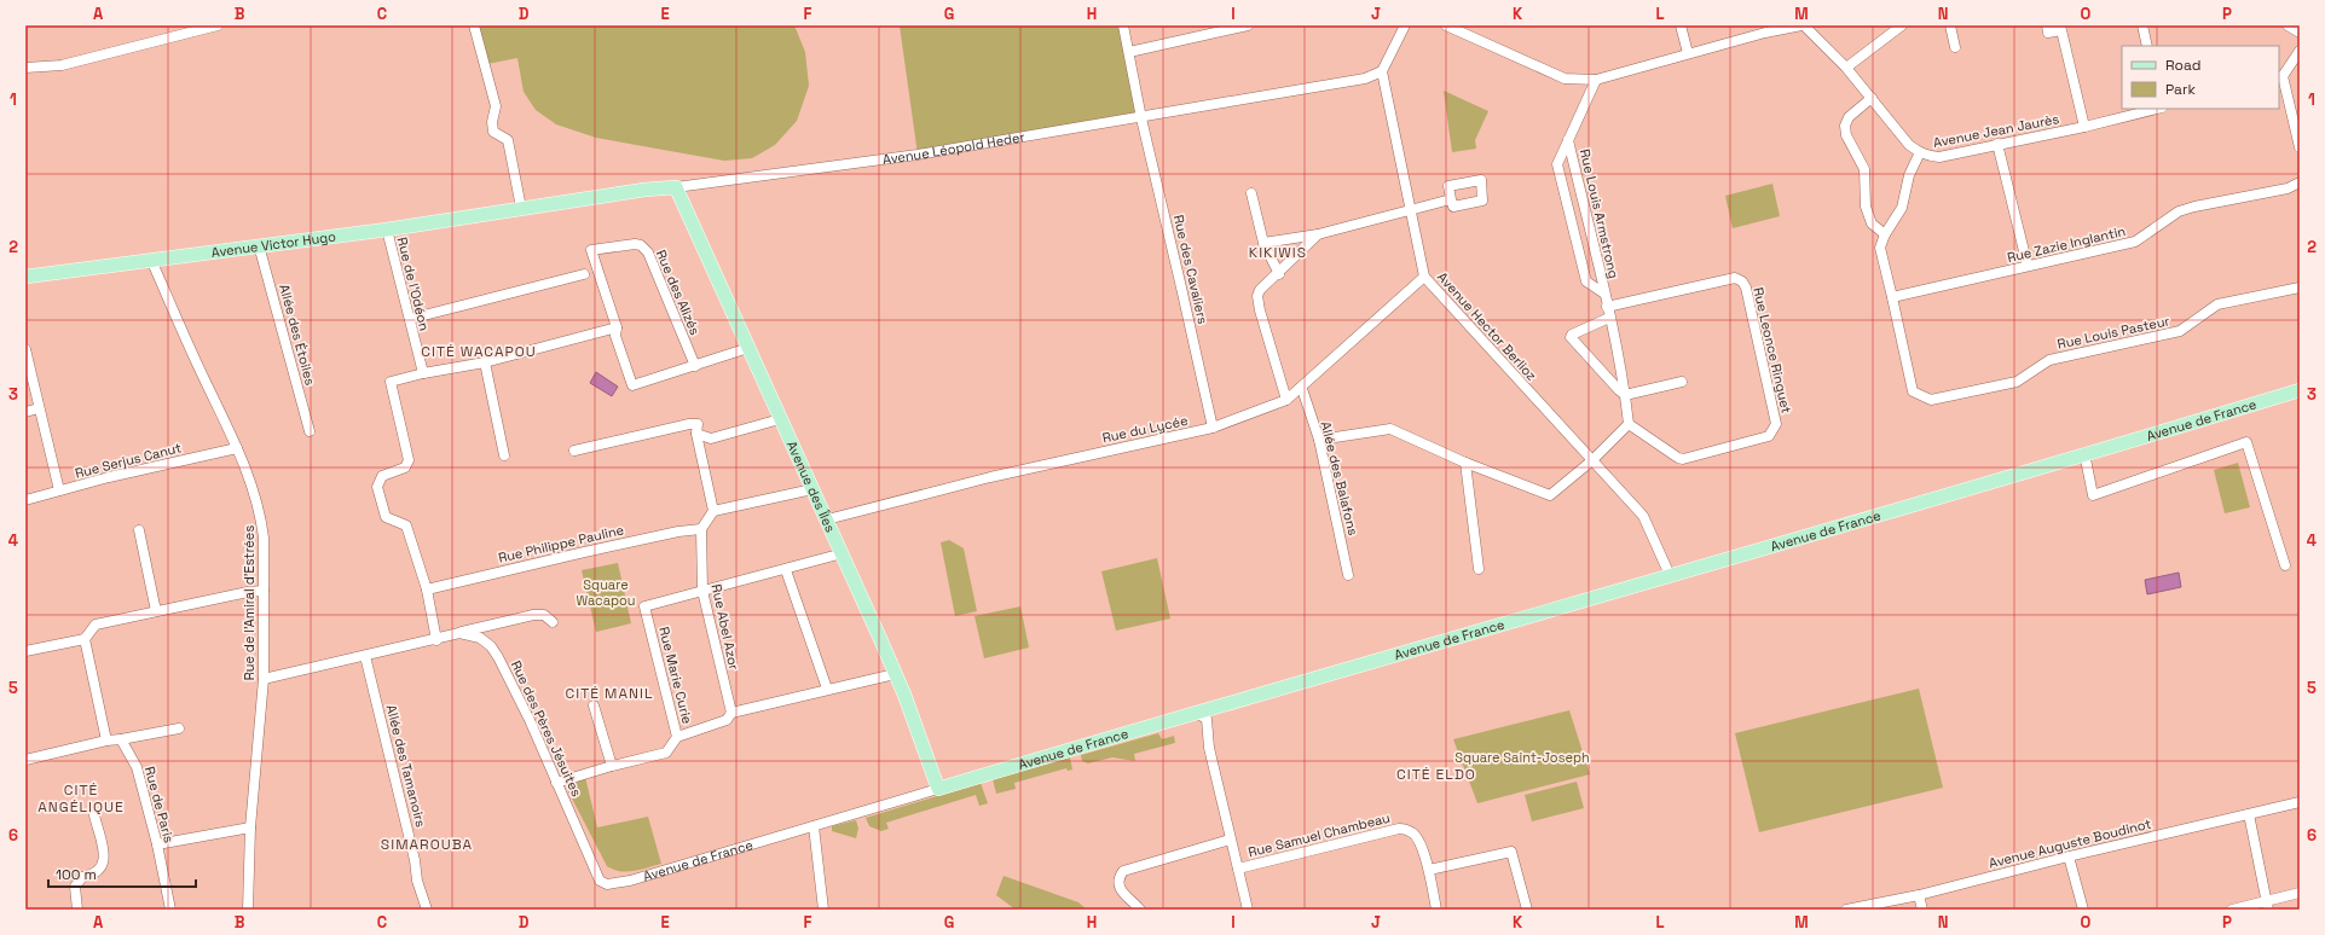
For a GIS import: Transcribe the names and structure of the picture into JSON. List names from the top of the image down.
{
  "streets": {
    "main road": [
      "Avenue Léopold Heder",
      "Avenue Victor Hugo",
      "Avenue de France",
      "Avenue des Îles"
    ],
    "street": [
      "Avenue Jean Jaurès",
      "Rue Louis Armstrong",
      "Rue Zazie Inglantin",
      "Rue des Cavaliers",
      "Rue de l'Odéon",
      "Rue des Alizés",
      "Avenue Hector Berlioz",
      "Rue Louis Pasteur",
      "Allée des Étoiles",
      "Rue Leonce Ringuet",
      "Rue du Lycée",
      "Rue Serjus Canut",
      "Allée des Balafons",
      "Rue Philippe Pauline",
      "Rue de l'Amiral d'Estrées",
      "Rue Abel Azor",
      "Rue Marie Curie",
      "Rue des Pères Jésuites",
      "Allée des Tamanoirs",
      "Rue de Paris",
      "Rue Samuel Chambeau",
      "Avenue Auguste Boudinot"
    ]
  },
  "crossings": [
    ["Avenue Léopold Heder", "Avenue Victor Hugo"],
    ["Avenue Léopold Heder", "Rue des Cavaliers"],
    ["Avenue Léopold Heder", "Avenue Hector Berlioz"],
    ["Avenue Léopold Heder", "Avenue des Îles"],
    ["Rue Louis Armstrong", "Rue Leonce Ringuet"],
    ["Avenue Victor Hugo", "Rue de l'Odéon"],
    ["Avenue Victor Hugo", "Allée des Étoiles"],
    ["Avenue Victor Hugo", "Rue de l'Amiral d'Estrées"],
    ["Rue Zazie Inglantin", "Rue Louis Pasteur"],
    ["Rue des Cavaliers", "Rue du Lycée"],
    ["Avenue Hector Berlioz", "Avenue de France"],
    ["Avenue Hector Berlioz", "Rue du Lycée"],
    ["Avenue de France", "Avenue des Îles"],
    ["Avenue de France", "Rue des Pères Jésuites"],
    ["Rue du Lycée", "Allée des Balafons"],
    ["Rue du Lycée", "Avenue des Îles"],
    ["Rue Serjus Canut", "Rue de l'Amiral d'Estrées"],
    ["Rue Philippe Pauline", "Rue Abel Azor"],
    ["Rue Abel Azor", "Rue Marie Curie"],
    ["Rue Marie Curie", "Rue des Pères Jésuites"]
  ],
  "districts": [
    "KIKIWIS",
    "CITÉ WACAPOU",
    "CITÉ MANIL",
    "CITÉ ELDO",
    "CITÉ ANGÉLIQUE",
    "SIMAROUBA"
  ],
  "parks": ["Square Wacapou", "Square Saint-Joseph"],
  "legend": ["Road", "Park"],
  "scale_bar": "100 m",
  "grid": {
    "columns": [
      "A",
      "B",
      "C",
      "D",
      "E",
      "F",
      "G",
      "H",
      "I",
      "J",
      "K",
      "L",
      "M",
      "N",
      "O",
      "P"
    ],
    "rows": [
      "1",
      "2",
      "3",
      "4",
      "5",
      "6"
    ]
  }
}
